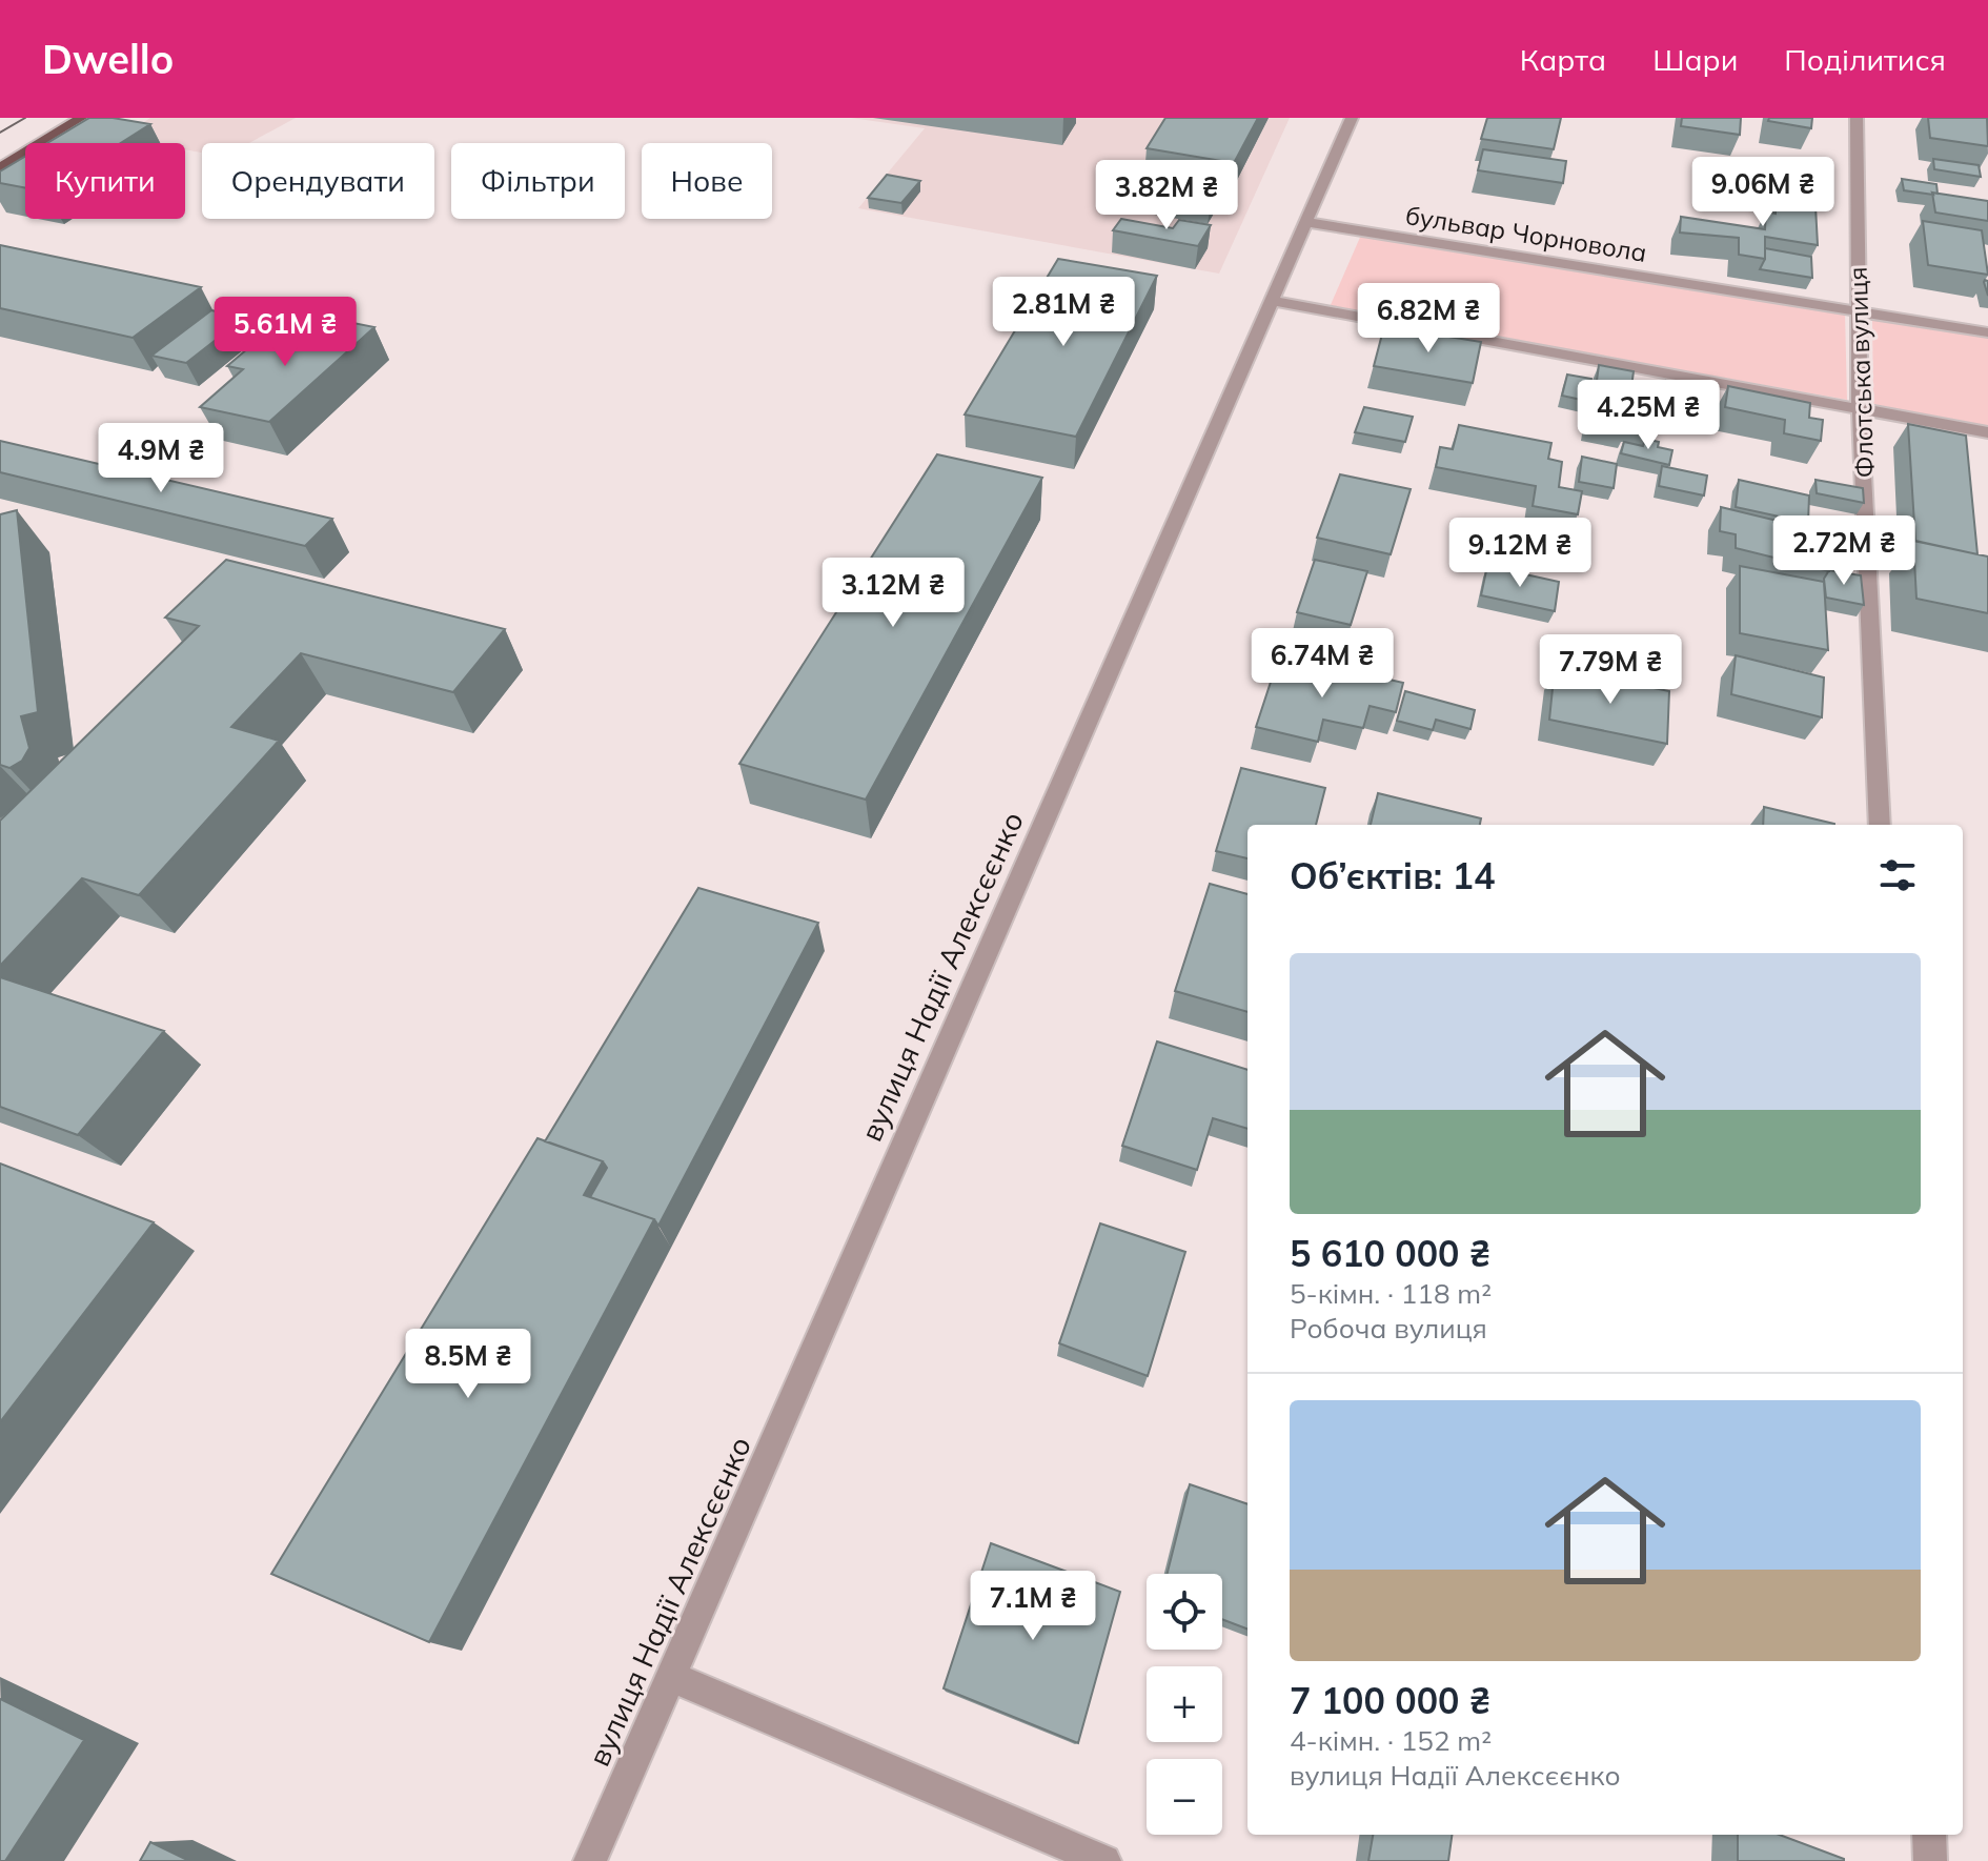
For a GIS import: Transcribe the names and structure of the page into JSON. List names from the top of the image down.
{
  "streets": {
    "street": ["бульвар Чорновола", "Флотська вулиця", "вулиця Надії Алексєєнко"]
  },
  "crossings": [
    ["бульвар Чорновола", "Флотська вулиця"],
    ["бульвар Чорновола", "вулиця Надії Алексєєнко"]
  ],
  "page": {
    "header": "Dwello",
    "nav": ["Карта", "Шари", "Поділитися"],
    "chip": [
      "Купити",
      "Орендувати",
      "Фільтри",
      "Нове"
    ],
    "price": [
      "9.06M ₴",
      "3.82M ₴",
      "2.81M ₴",
      "6.82M ₴",
      "5.61M ₴",
      "4.25M ₴",
      "4.9M ₴",
      "2.72M ₴",
      "9.12M ₴",
      "3.12M ₴",
      "6.74M ₴",
      "7.79M ₴",
      "8.5M ₴",
      "7.1M ₴"
    ],
    "heading": "Об’єктів: 14",
    "list": [
      {
        "name": "5 610 000 ₴",
        "note": "5-кімн. · 118 m² · Робоча вулиця"
      },
      {
        "name": "7 100 000 ₴",
        "note": "4-кімн. · 152 m² · вулиця Надії Алексєєнко"
      }
    ],
    "map_buttons": ["+", "−"]
  }
}
